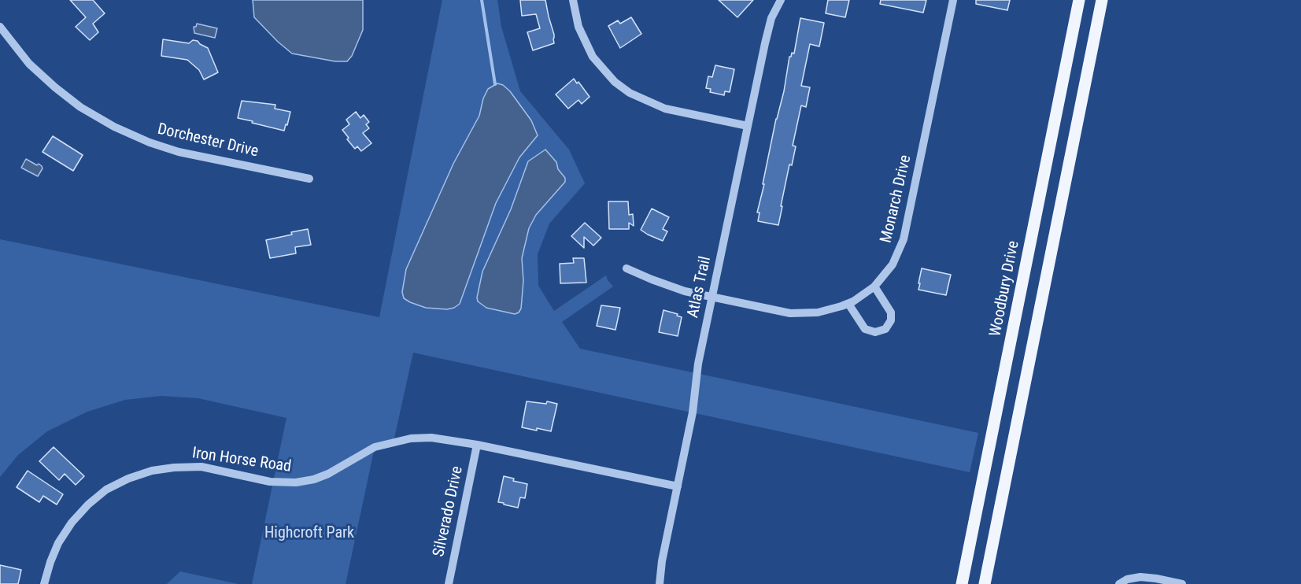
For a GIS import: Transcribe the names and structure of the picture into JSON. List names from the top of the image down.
{
  "streets": {
    "main road": ["Woodbury Drive"],
    "street": [
      "Dorchester Drive",
      "Monarch Drive",
      "Atlas Trail",
      "Iron Horse Road",
      "Silverado Drive"
    ]
  },
  "crossings": [
    ["Monarch Drive", "Atlas Trail"],
    ["Atlas Trail", "Iron Horse Road"],
    ["Iron Horse Road", "Silverado Drive"]
  ],
  "parks": ["Highcroft Park"]
}
